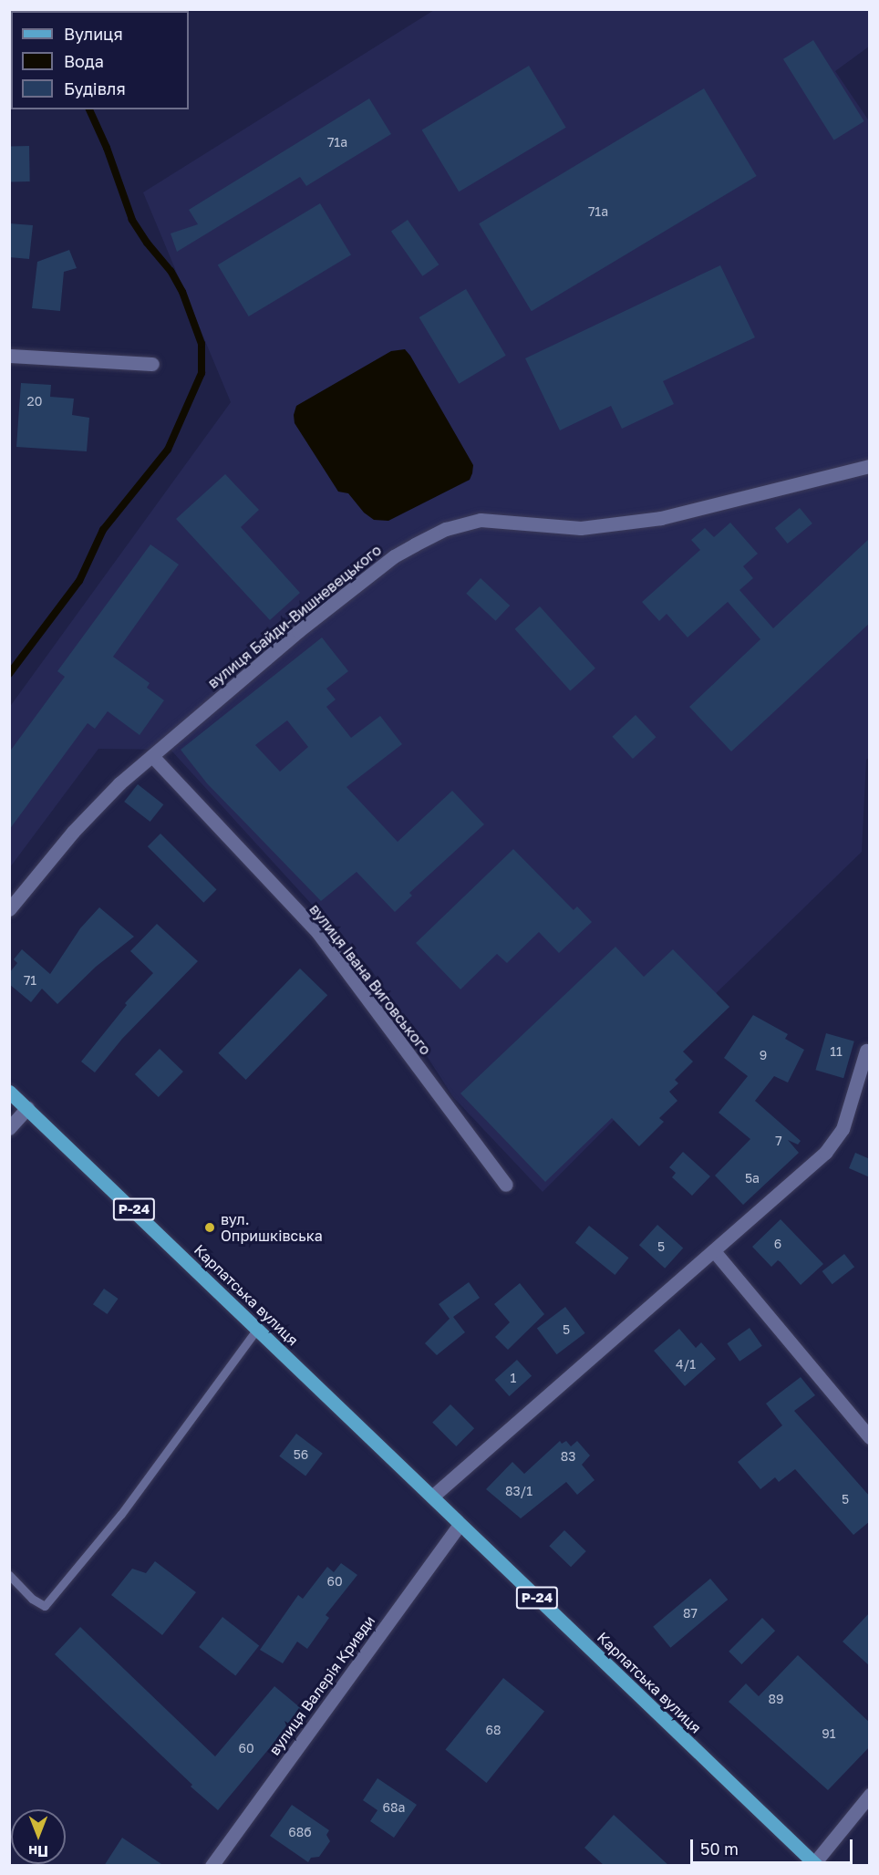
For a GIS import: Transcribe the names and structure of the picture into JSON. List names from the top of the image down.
{
  "streets": {
    "main road": ["Р-24", "Карпатська вулиця"],
    "street": ["вулиця Байди-Вишневецького", "вулиця Івана Виговського", "вулиця Валерія Кривди"]
  },
  "crossings": [
    ["вулиця Байди-Вишневецького", "вулиця Івана Виговського"],
    ["Карпатська вулиця", "вулиця Валерія Кривди"]
  ],
  "places": ["вул. Опришківська"],
  "house_numbers": [
    "71а",
    "71а",
    "20",
    "71",
    "11",
    "9",
    "7",
    "5а",
    "6",
    "5",
    "5",
    "4/1",
    "1",
    "56",
    "83",
    "83/1",
    "5",
    "60",
    "87",
    "89",
    "68",
    "91",
    "60",
    "68а",
    "68б"
  ],
  "legend": ["Вулиця", "Вода", "Будівля"],
  "scale_bar": "50 m",
  "north": "bottom"
}
